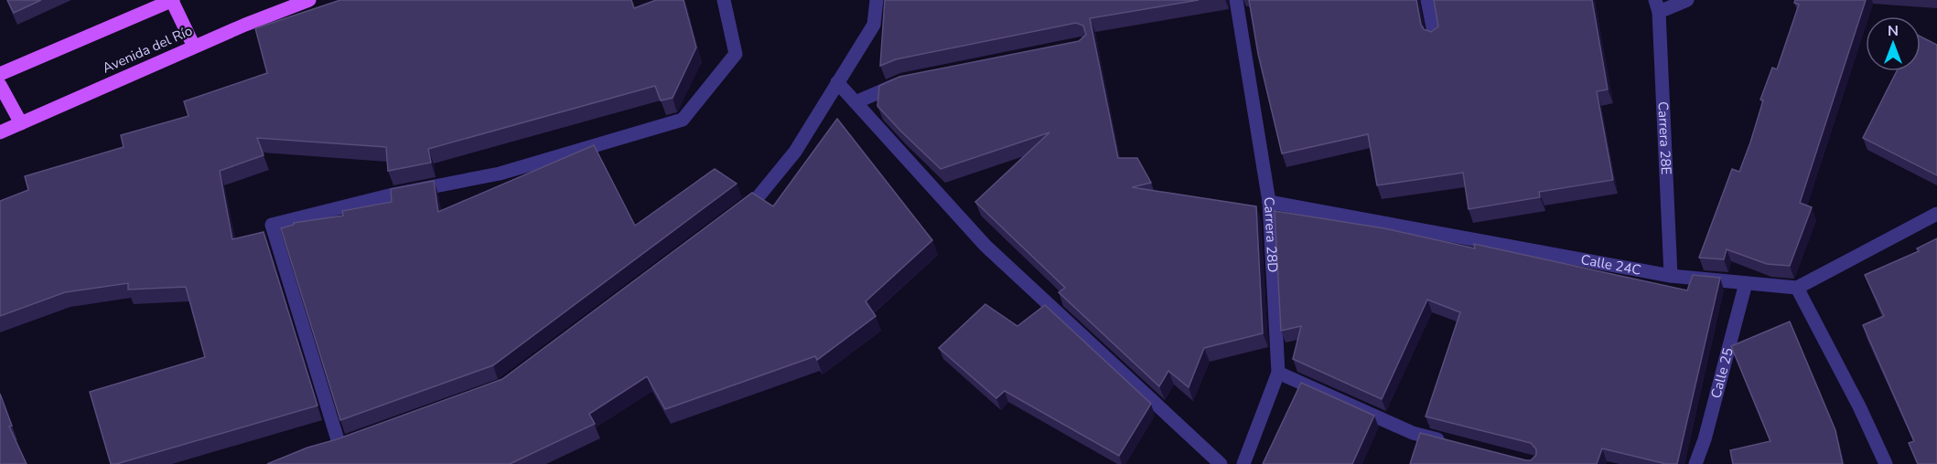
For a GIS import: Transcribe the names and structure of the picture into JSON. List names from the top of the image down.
{
  "streets": {
    "main road": ["Avenida del Río"],
    "street": [
      "Carrera 28E",
      "Carrera 28D",
      "Calle 24C",
      "Calle 25"
    ]
  },
  "crossings": [
    ["Carrera 28E", "Calle 24C"],
    ["Carrera 28D", "Calle 24C"],
    ["Calle 24C", "Calle 25"]
  ],
  "north": "top"
}
